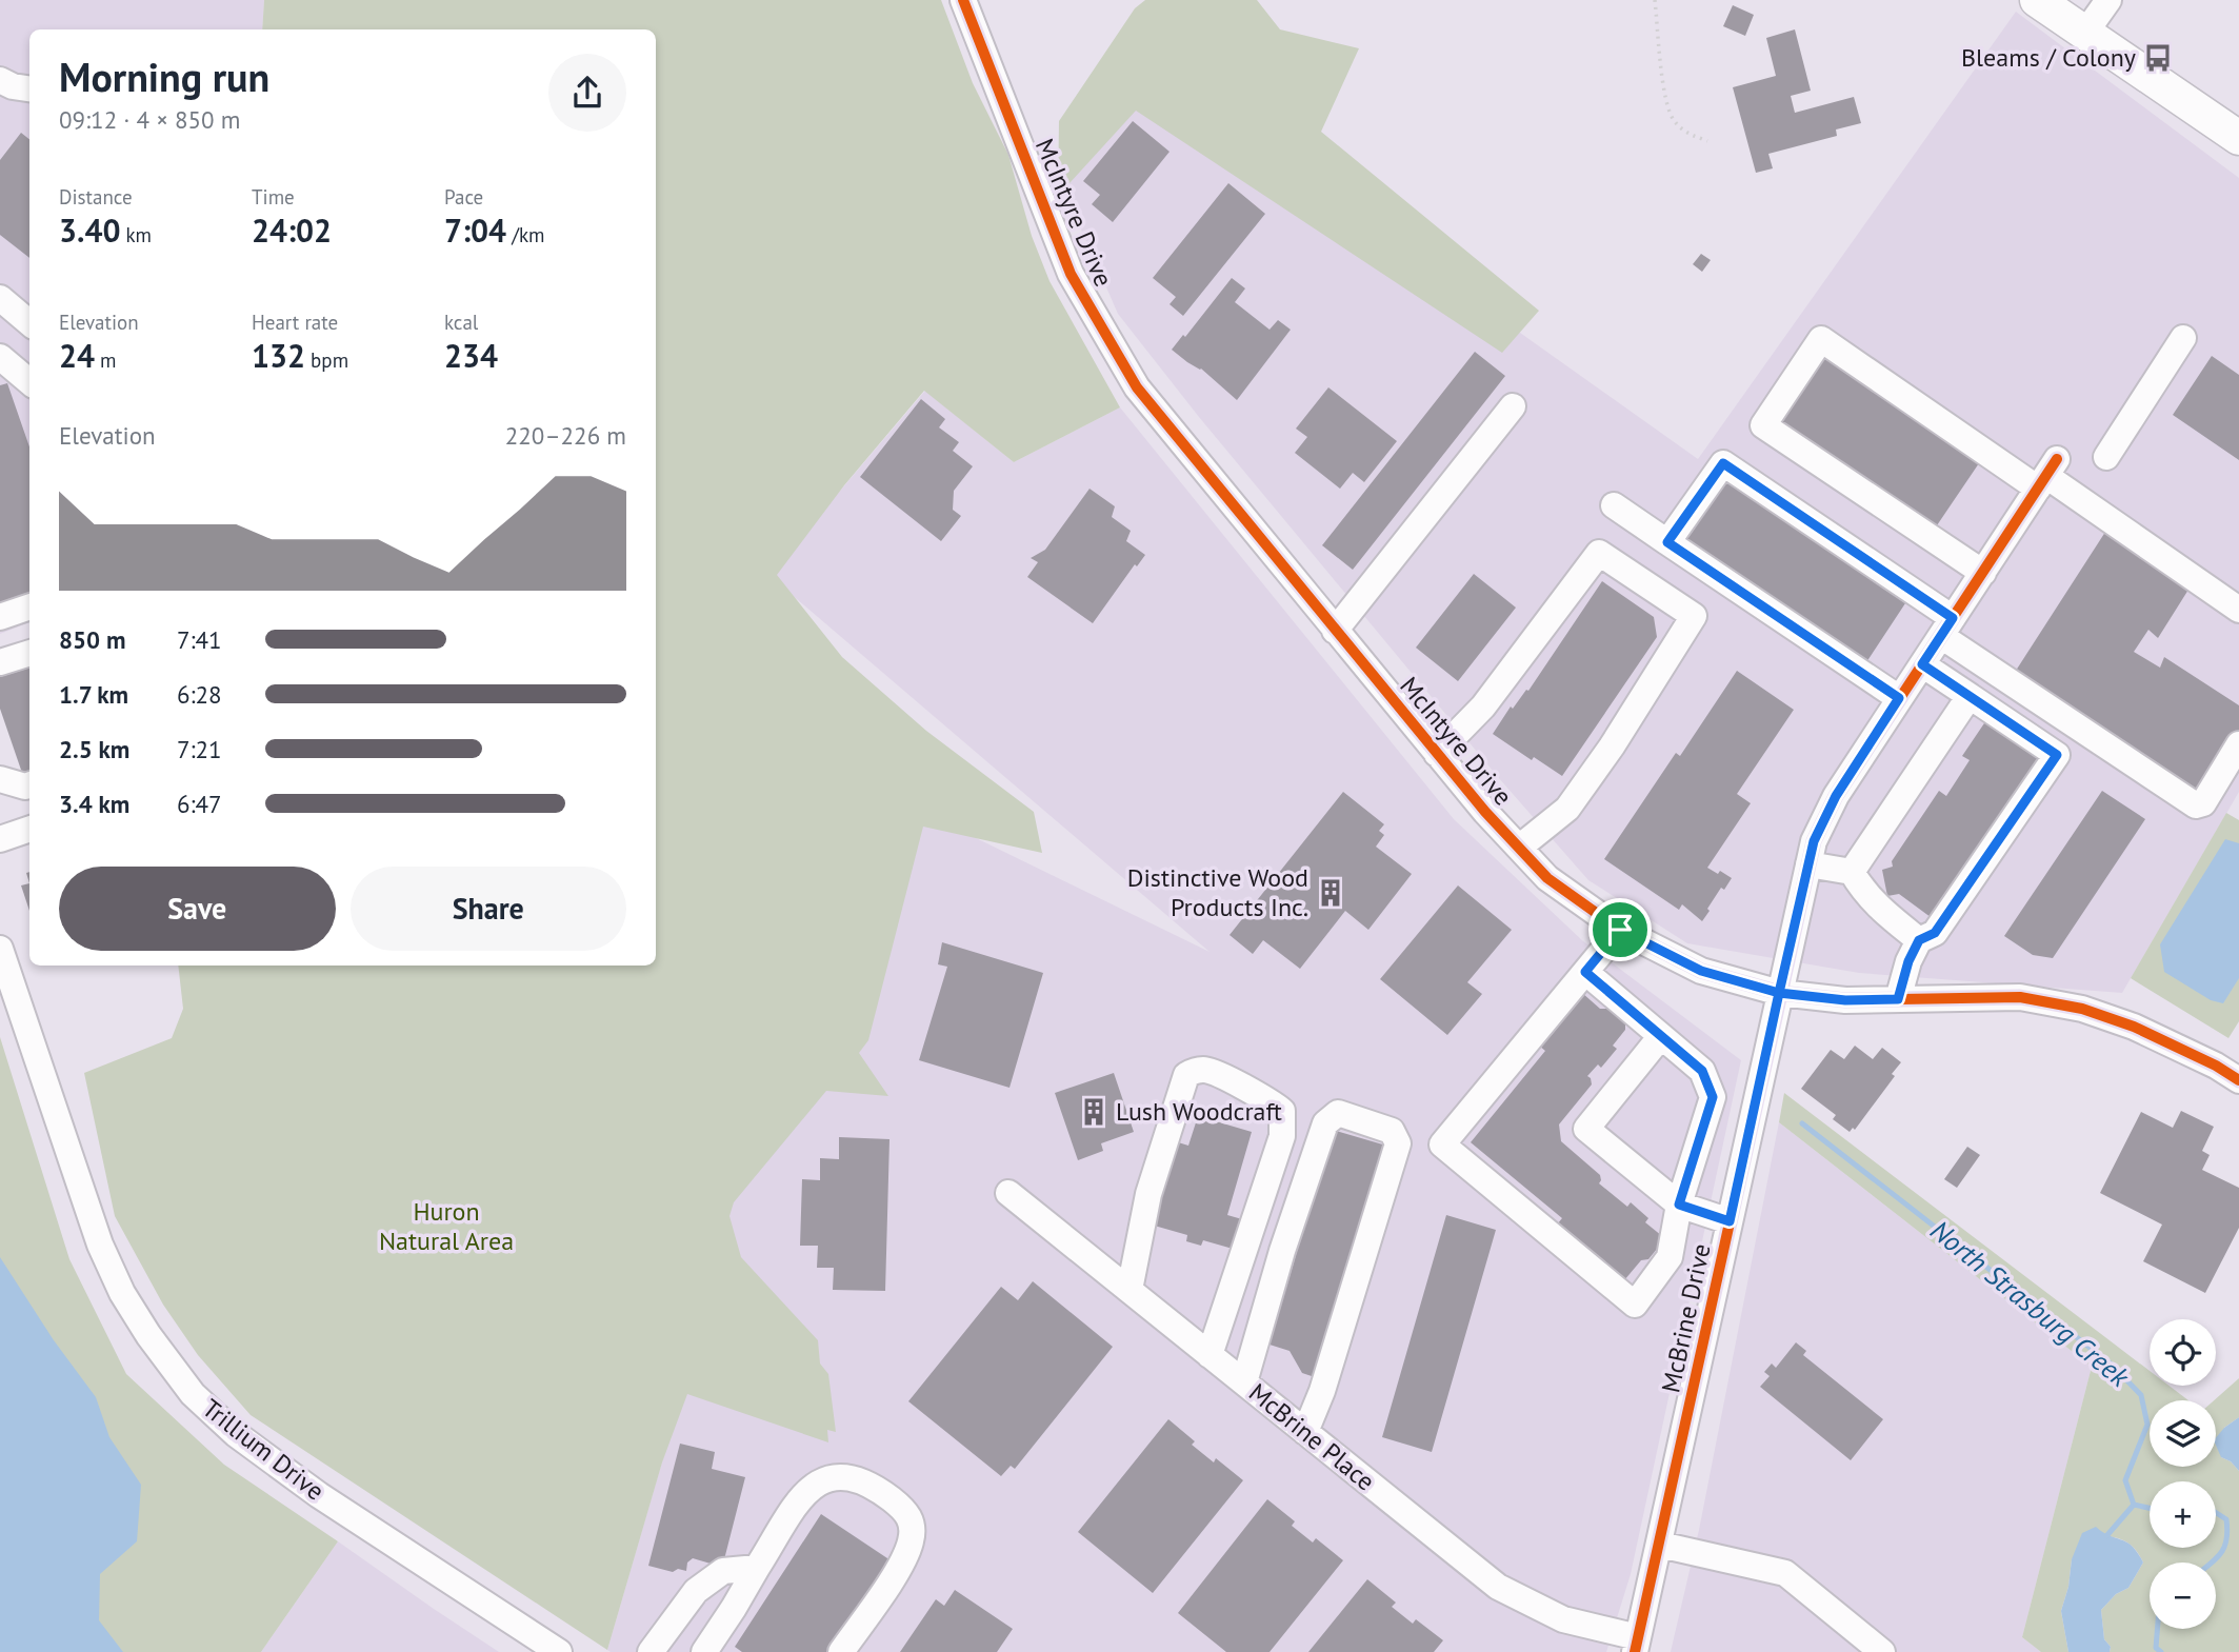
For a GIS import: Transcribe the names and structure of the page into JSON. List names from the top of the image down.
{
  "streets": {
    "street": [
      "McIntyre Drive",
      "McBrine Drive",
      "McBrine Place",
      "Trillium Drive"
    ]
  },
  "crossings": [
    ["McIntyre Drive", "McBrine Drive"],
    ["McBrine Drive", "McBrine Place"]
  ],
  "water": ["North Strasburg Creek"],
  "parks": ["Huron Natural Area"],
  "places": {
    "bus stop": ["Bleams / Colony"],
    "building": ["Distinctive Wood Products Inc.", "Lush Woodcraft"]
  },
  "page": {
    "heading": ["Morning run", "09:12 · 4 × 850 m"],
    "stats": [
      ["Distance", "3.40 km"],
      ["Time", "24:02"],
      ["Pace", "7:04 /km"],
      ["Elevation", "24 m"],
      ["Heart rate", "132 bpm"],
      ["kcal", "234"]
    ],
    "chart": ["Elevation", "220–226 m"],
    "list": [
      {
        "name": "850 m",
        "note": "7:41"
      },
      {
        "name": "1.7 km",
        "note": "6:28"
      },
      {
        "name": "2.5 km",
        "note": "7:21"
      },
      {
        "name": "3.4 km",
        "note": "6:47"
      }
    ],
    "buttons": ["Save", "Share"],
    "map_buttons": ["+", "−"]
  }
}
